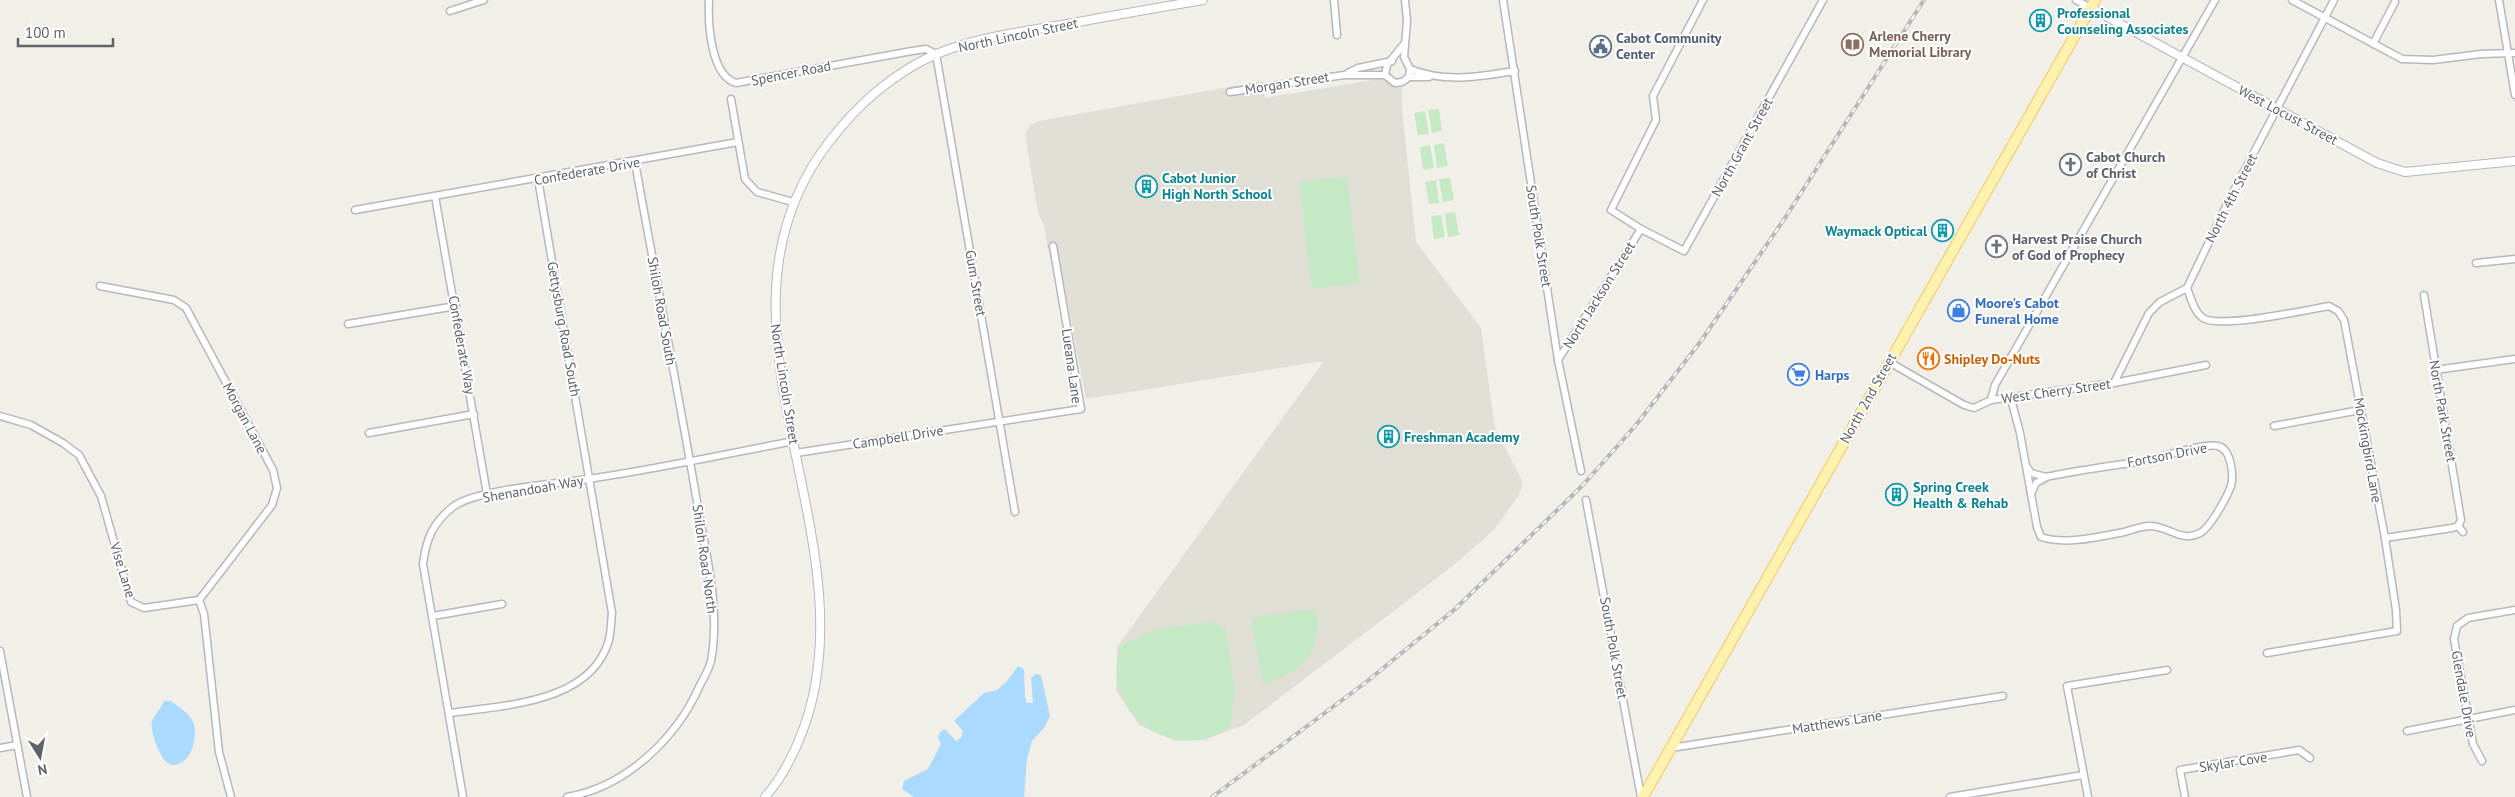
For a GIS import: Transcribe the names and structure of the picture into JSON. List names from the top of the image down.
{
  "streets": {
    "main road": ["North 2nd Street"],
    "street": [
      "North Lincoln Street",
      "Spencer Road",
      "Morgan Street",
      "West Locust Street",
      "North Grant Street",
      "Confederate Drive",
      "North 4th Street",
      "South Polk Street",
      "Gum Street",
      "North Jackson Street",
      "Shiloh Road South",
      "Gettysburg Road South",
      "Confederate Way",
      "Lueana Lane",
      "West Cherry Street",
      "North Park Street",
      "Morgan Lane",
      "Campbell Drive",
      "Mockingbird Lane",
      "Fortson Drive",
      "Shenandoah Way",
      "Shiloh Road North",
      "Vise Lane",
      "Glendale Drive",
      "Matthews Lane",
      "Skylar Cove"
    ]
  },
  "crossings": [
    ["North Lincoln Street", "Spencer Road"],
    ["North Lincoln Street", "Gum Street"],
    ["North Lincoln Street", "Campbell Drive"],
    ["North Lincoln Street", "Shenandoah Way"],
    ["Spencer Road", "Gum Street"],
    ["Morgan Street", "South Polk Street"],
    ["West Locust Street", "North 4th Street"],
    ["West Locust Street", "North 2nd Street"],
    ["North Grant Street", "North Jackson Street"],
    ["Confederate Drive", "Shiloh Road South"],
    ["Confederate Drive", "Gettysburg Road South"],
    ["Confederate Drive", "Confederate Way"],
    ["North 4th Street", "Mockingbird Lane"],
    ["South Polk Street", "North Jackson Street"],
    ["South Polk Street", "North 2nd Street"],
    ["Gum Street", "Lueana Lane"],
    ["Gum Street", "Campbell Drive"],
    ["Shiloh Road South", "Shenandoah Way"],
    ["Shiloh Road South", "Shiloh Road North"],
    ["Gettysburg Road South", "Shenandoah Way"],
    ["Confederate Way", "Shenandoah Way"],
    ["Lueana Lane", "Campbell Drive"],
    ["West Cherry Street", "North 2nd Street"],
    ["West Cherry Street", "Fortson Drive"],
    ["North 2nd Street", "Matthews Lane"],
    ["Morgan Lane", "Vise Lane"],
    ["Shenandoah Way", "Shiloh Road North"]
  ],
  "places": {
    "building": [
      "Professional Counseling Associates",
      "Cabot Junior High North School",
      "Waymack Optical",
      "Freshman Academy",
      "Spring Creek Health & Rehab"
    ],
    "library": ["Arlene Cherry Memorial Library"],
    "public building": ["Cabot Community Center"],
    "church": ["Cabot Church of Christ", "Harvest Praise Church of God of Prophecy"],
    "shop": ["Moore's Cabot Funeral Home"],
    "restaurant": ["Shipley Do-Nuts"],
    "supermarket": ["Harps"]
  },
  "scale_bar": "100 m",
  "north": "bottom"
}
